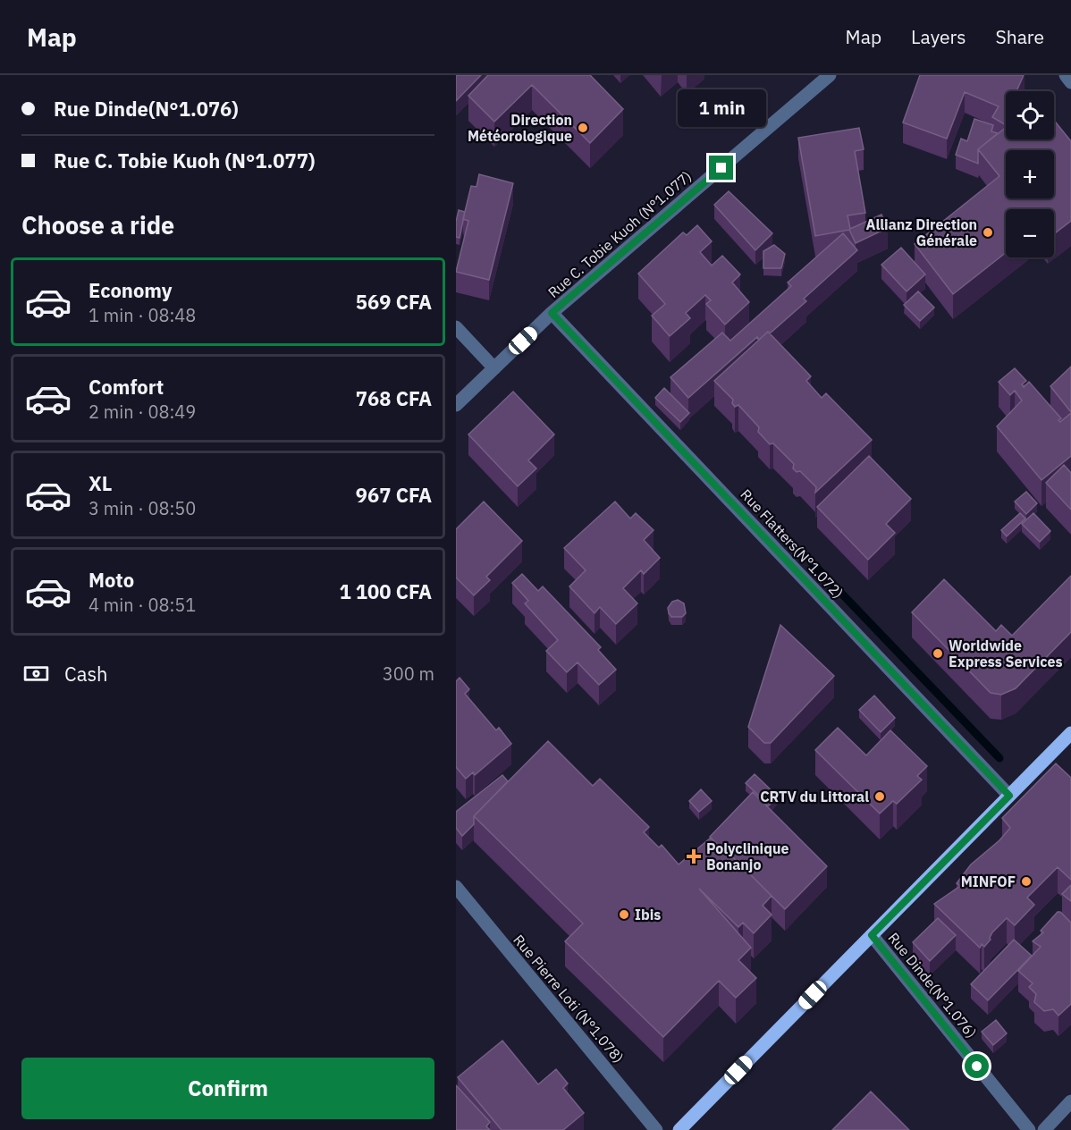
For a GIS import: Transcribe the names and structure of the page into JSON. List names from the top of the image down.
{
  "streets": {
    "street": [
      "Rue C. Tobie Kuoh (N°1.077)",
      "Rue Flatters(N°1.072)",
      "Rue Dinde(N°1.076)",
      "Rue Pierre Loti (N°1.078)"
    ]
  },
  "crossings": [
    ["Rue C. Tobie Kuoh (N°1.077)", "Rue Flatters(N°1.072)"]
  ],
  "places": {
    "other": [
      "Direction Météorologique",
      "Allianz Direction Générale",
      "Worldwide Express Services",
      "CRTV du Littoral",
      "MINFOF",
      "Ibis"
    ],
    "health": ["Polyclinique Bonanjo"]
  },
  "page": {
    "header": "Map",
    "nav": ["Map", "Layers", "Share"],
    "banner": ["Rue Dinde(N°1.076)", "Rue C. Tobie Kuoh (N°1.077)"],
    "bubble": "1 min",
    "map_buttons": ["+", "−"],
    "heading": "Choose a ride",
    "list": [
      {
        "name": "Economy",
        "note": "1 min · 08:48",
        "value": "569 CFA"
      },
      {
        "name": "Comfort",
        "note": "2 min · 08:49",
        "value": "768 CFA"
      },
      {
        "name": "XL",
        "note": "3 min · 08:50",
        "value": "967 CFA"
      },
      {
        "name": "Moto",
        "note": "4 min · 08:51",
        "value": "1 100 CFA"
      }
    ],
    "pay": ["Cash", "300 m"],
    "buttons": "Confirm"
  }
}
